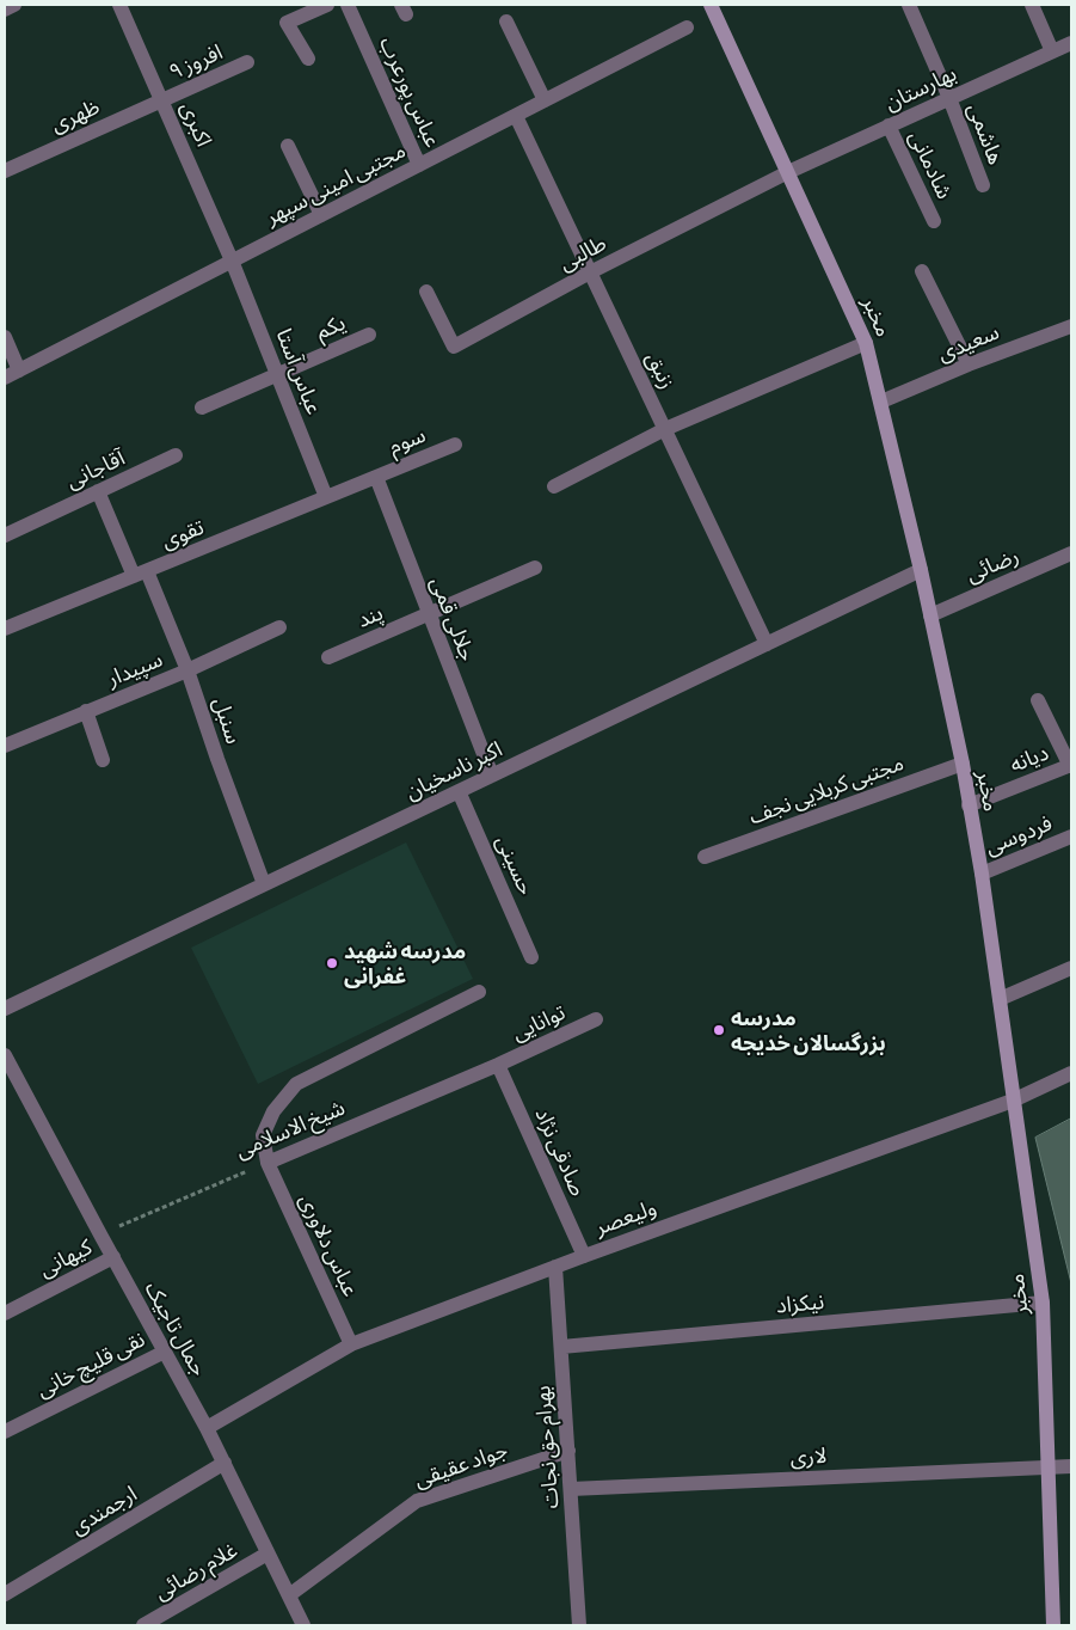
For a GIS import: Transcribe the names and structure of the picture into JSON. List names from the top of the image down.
{
  "streets": {
    "main road": ["مخبر"],
    "street": [
      "افروز ۹",
      "بهارستان",
      "عباس پورعرب",
      "ظهری",
      "اکبری",
      "هاشمی",
      "شادمانی",
      "مجتبی امینی سپهر",
      "طالبی",
      "یکم",
      "سعیدی",
      "زنبق",
      "عباس آستا",
      "سوم",
      "آقاجانی",
      "تقوی",
      "رضائی",
      "پند",
      "جلالی قمی",
      "سپیدار",
      "سنبل",
      "دیانه",
      "اکبر ناسخیان",
      "مجتبی کربلایی نجف",
      "فردوسی",
      "حسینی",
      "توانایی",
      "شیخ الاسلامی",
      "صادقی نژاد",
      "ولیعصر",
      "عباس دلاوری",
      "کیهانی",
      "نیکزاد",
      "جمال تاجیک",
      "نقی قلیچ خانی",
      "بهرام حق نجات",
      "لاری",
      "جواد عقیقی",
      "ارجمندی",
      "غلام رضائی"
    ]
  },
  "crossings": [
    ["افروز ۹", "ظهری"],
    ["افروز ۹", "اکبری"],
    ["بهارستان", "هاشمی"],
    ["بهارستان", "شادمانی"],
    ["بهارستان", "طالبی"],
    ["بهارستان", "مخبر"],
    ["عباس پورعرب", "مجتبی امینی سپهر"],
    ["ظهری", "اکبری"],
    ["اکبری", "مجتبی امینی سپهر"],
    ["اکبری", "عباس آستا"],
    ["مجتبی امینی سپهر", "زنبق"],
    ["مجتبی امینی سپهر", "عباس آستا"],
    ["طالبی", "مخبر"],
    ["طالبی", "زنبق"],
    ["مخبر", "سعیدی"],
    ["مخبر", "رضائی"],
    ["مخبر", "دیانه"],
    ["مخبر", "اکبر ناسخیان"],
    ["مخبر", "مجتبی کربلایی نجف"],
    ["مخبر", "فردوسی"],
    ["مخبر", "ولیعصر"],
    ["مخبر", "نیکزاد"],
    ["مخبر", "لاری"],
    ["یکم", "عباس آستا"],
    ["زنبق", "اکبر ناسخیان"],
    ["عباس آستا", "تقوی"],
    ["سوم", "تقوی"],
    ["سوم", "جلالی قمی"],
    ["آقاجانی", "سنبل"],
    ["تقوی", "جلالی قمی"],
    ["تقوی", "سنبل"],
    ["پند", "جلالی قمی"],
    ["جلالی قمی", "اکبر ناسخیان"],
    ["سپیدار", "سنبل"],
    ["سنبل", "اکبر ناسخیان"],
    ["اکبر ناسخیان", "حسینی"],
    ["توانایی", "شیخ الاسلامی"],
    ["توانایی", "صادقی نژاد"],
    ["شیخ الاسلامی", "صادقی نژاد"],
    ["شیخ الاسلامی", "عباس دلاوری"],
    ["شیخ الاسلامی", "جمال تاجیک"],
    ["صادقی نژاد", "ولیعصر"],
    ["ولیعصر", "عباس دلاوری"],
    ["ولیعصر", "جمال تاجیک"],
    ["ولیعصر", "بهرام حق نجات"],
    ["کیهانی", "جمال تاجیک"],
    ["نیکزاد", "بهرام حق نجات"],
    ["جمال تاجیک", "نقی قلیچ خانی"],
    ["جمال تاجیک", "جواد عقیقی"],
    ["جمال تاجیک", "ارجمندی"],
    ["جمال تاجیک", "غلام رضائی"],
    ["بهرام حق نجات", "لاری"],
    ["بهرام حق نجات", "جواد عقیقی"]
  ],
  "places": ["مدرسه شهید غفرانی", "مدرسه بزرگسالان خدیجه"]
}
